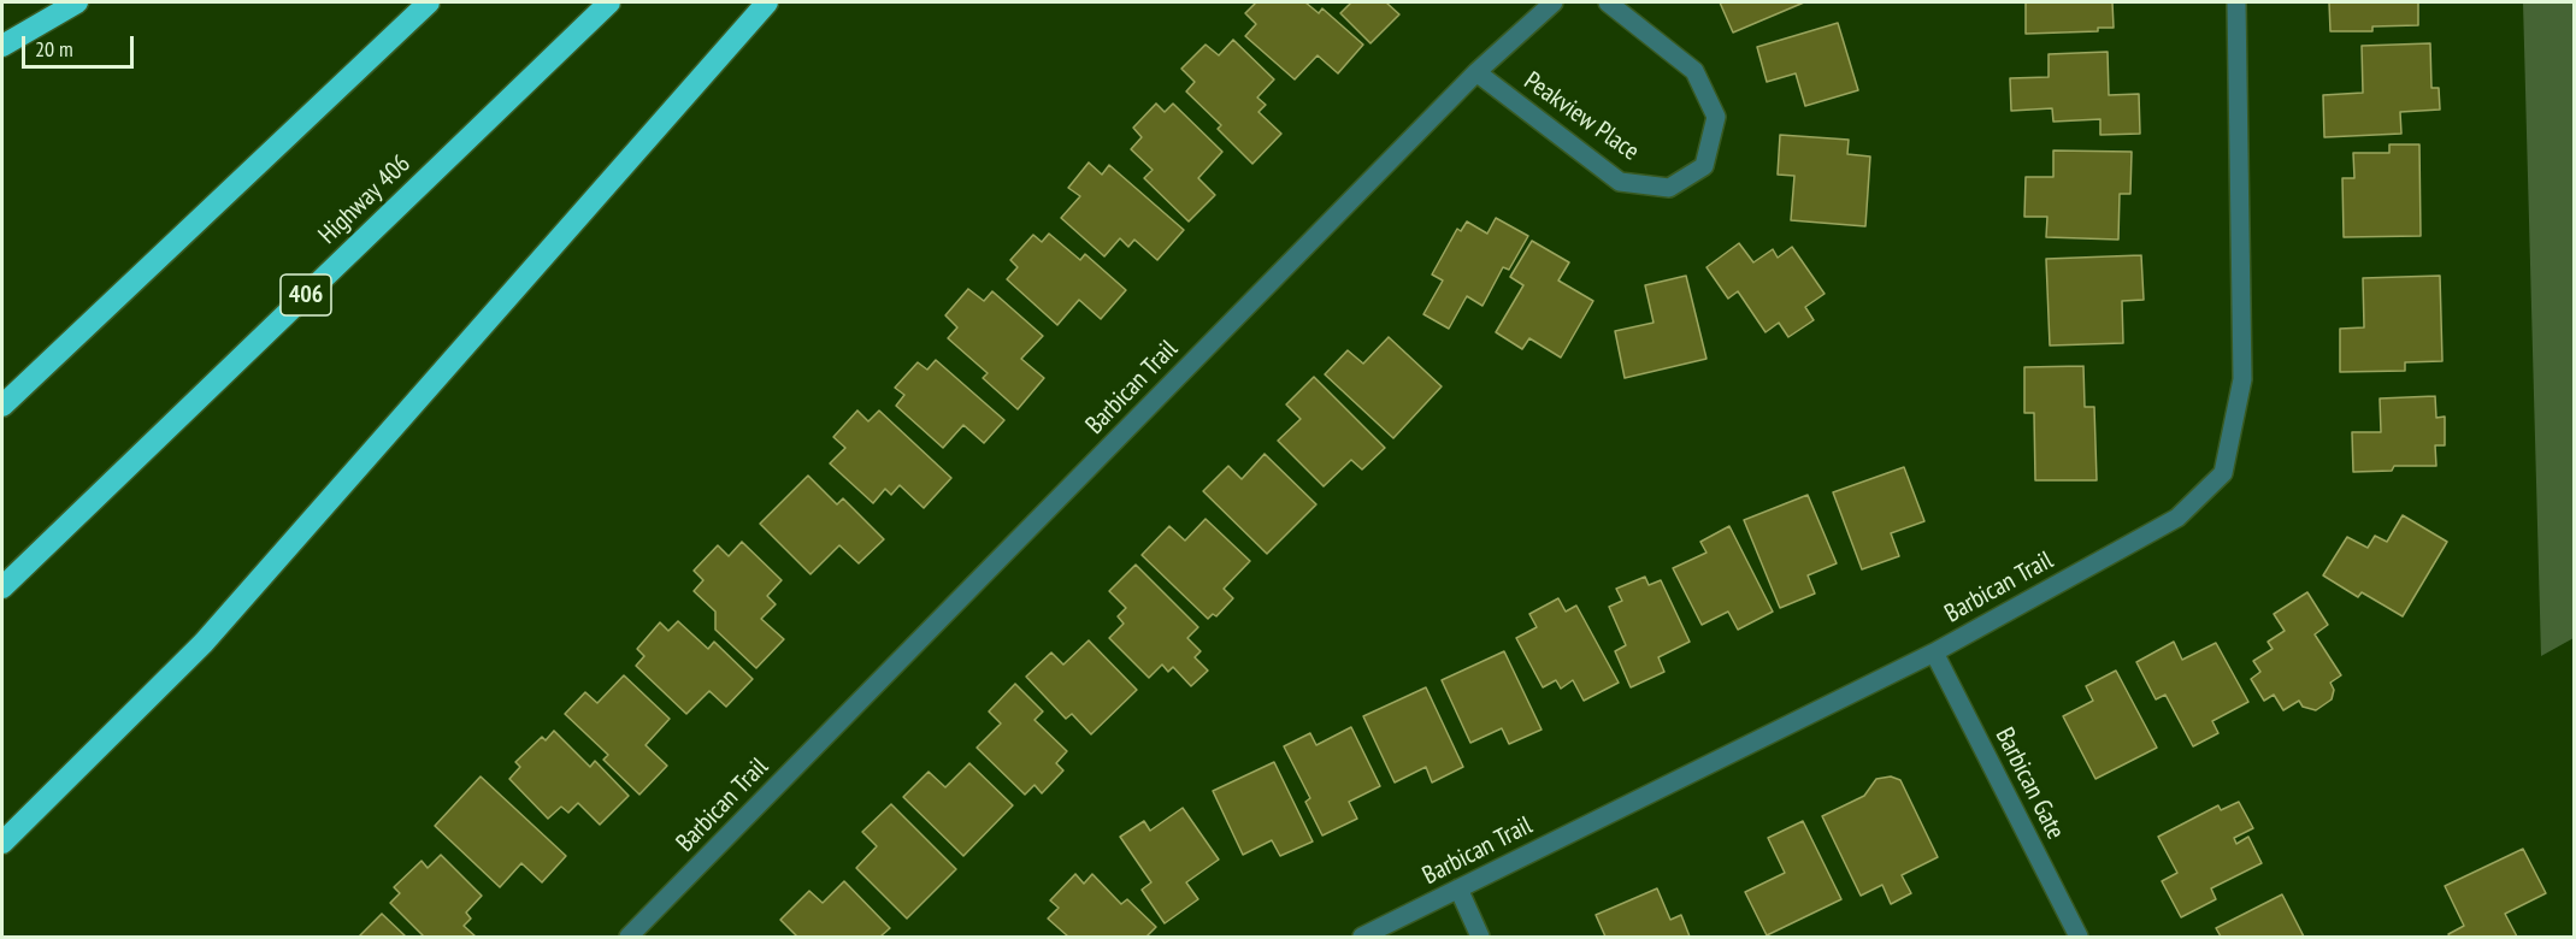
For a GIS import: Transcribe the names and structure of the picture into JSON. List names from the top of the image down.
{
  "streets": {
    "highway": ["Highway 406", "406"],
    "street": ["Peakview Place", "Barbican Trail", "Barbican Gate"]
  },
  "crossings": [
    ["Peakview Place", "Barbican Trail"],
    ["Barbican Trail", "Barbican Gate"]
  ],
  "scale_bar": "20 m"
}
